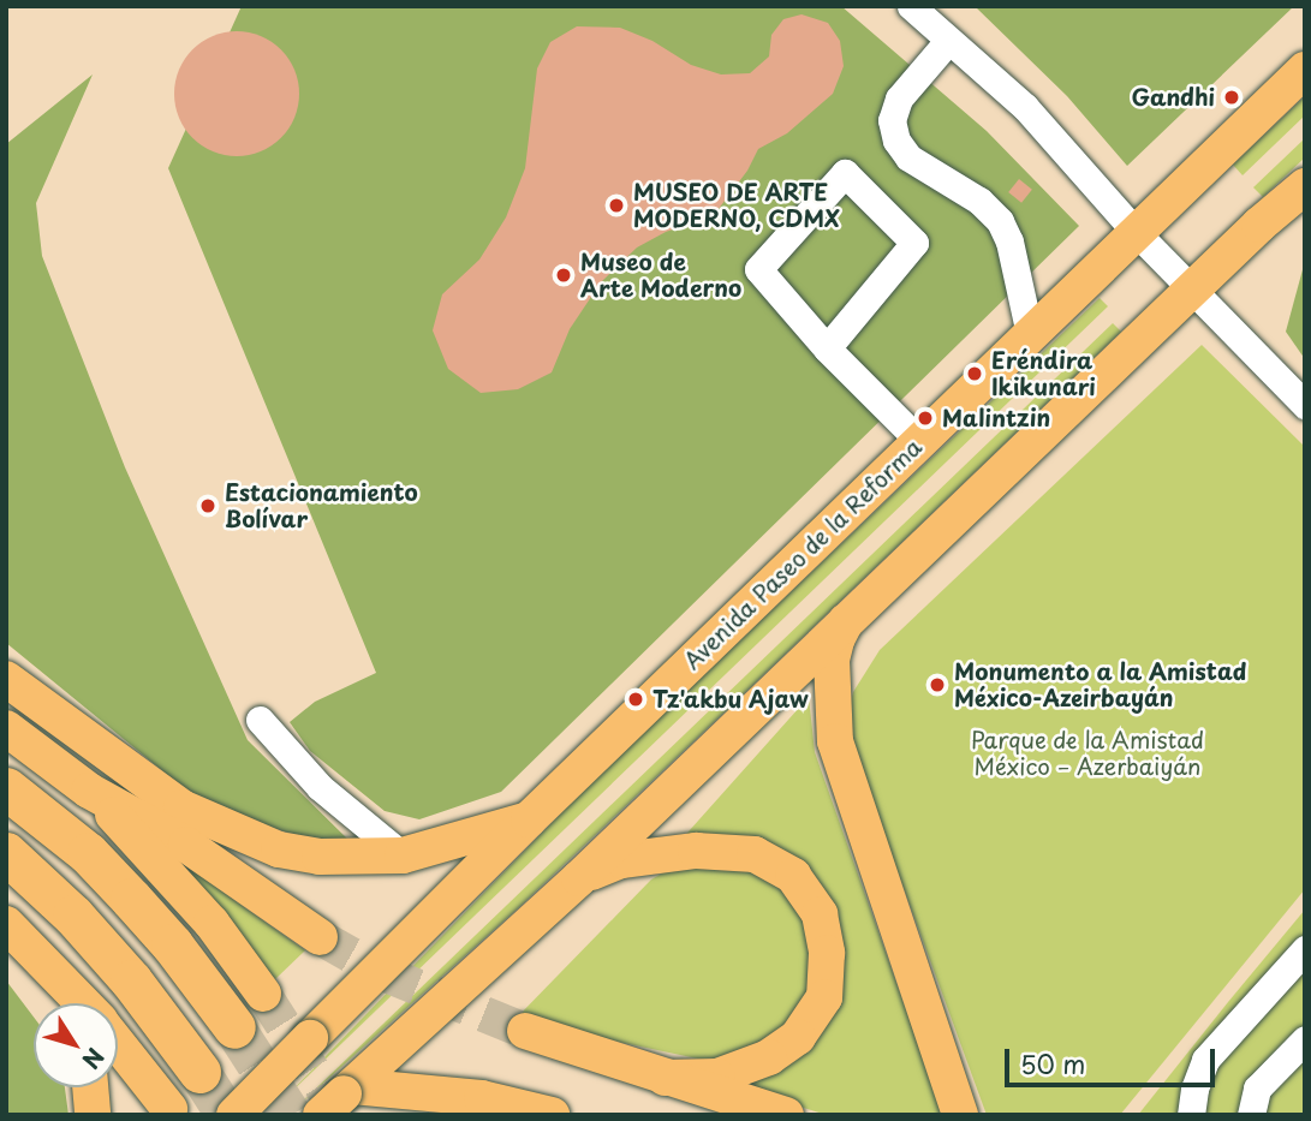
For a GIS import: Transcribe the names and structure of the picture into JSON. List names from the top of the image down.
{
  "streets": {
    "main road": ["Avenida Paseo de la Reforma"]
  },
  "parks": ["Parque de la Amistad México – Azerbaiyán"],
  "places": [
    "Gandhi",
    "MUSEO DE ARTE MODERNO, CDMX",
    "Museo de Arte Moderno",
    "Eréndira Ikikunari",
    "Malintzin",
    "Estacionamiento Bolívar",
    "Monumento a la Amistad México-Azeirbayán",
    "Tz'akbu Ajaw"
  ],
  "scale_bar": "50 m",
  "north": "bottom right"
}
